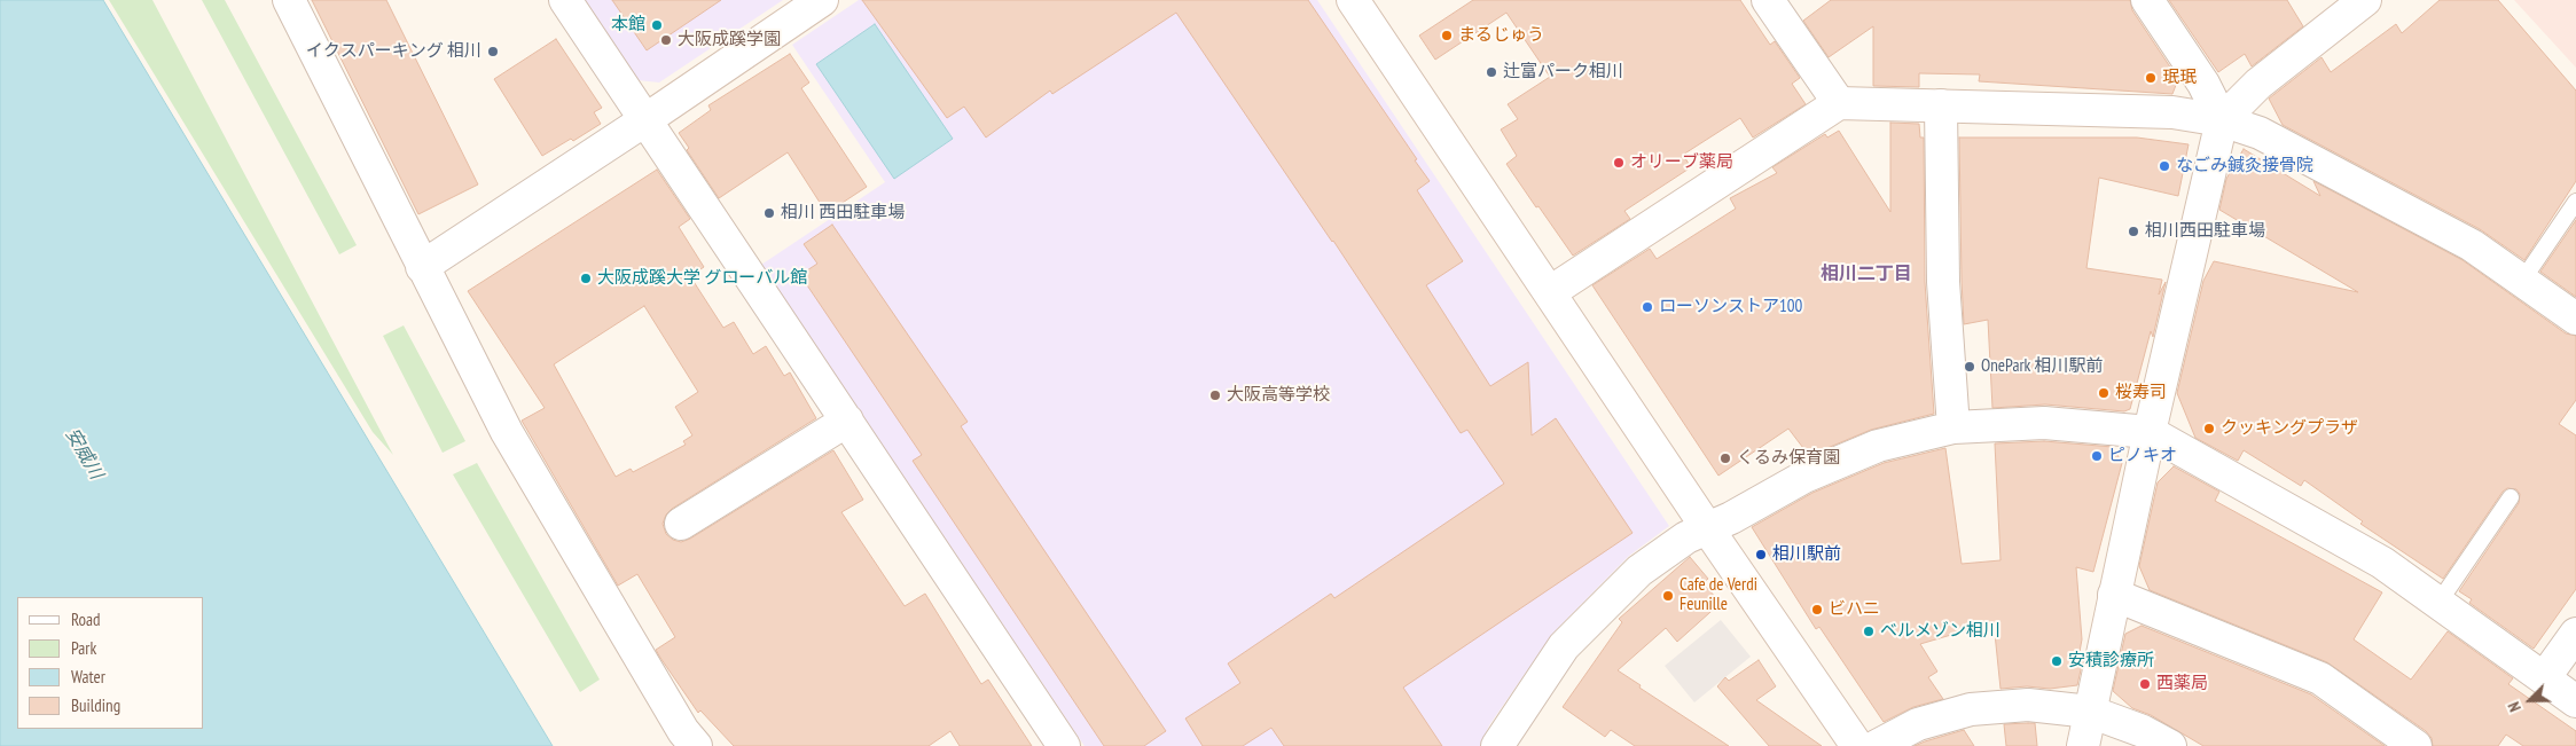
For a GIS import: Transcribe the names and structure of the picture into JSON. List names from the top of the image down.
{
  "districts": ["相川二丁目"],
  "water": ["安威川"],
  "places": [
    "本館",
    "まるじゅう",
    "大阪成蹊学園",
    "イクスパーキング 相川",
    "辻富パーク相川",
    "珉珉",
    "オリーブ薬局",
    "なごみ鍼灸接骨院",
    "相川 西田駐車場",
    "相川西田駐車場",
    "大阪成蹊大学 グローバル館",
    "ローソンストア100",
    "OnePark 相川駅前",
    "桜寿司",
    "大阪高等学校",
    "クッキングプラザ",
    "ピノキオ",
    "くるみ保育園",
    "相川駅前",
    "Cafe de Verdi Feunille",
    "ビハニ",
    "ベルメゾン相川",
    "安積診療所",
    "西薬局"
  ],
  "legend": [
    "Road",
    "Park",
    "Water",
    "Building"
  ],
  "north": "bottom left"
}
